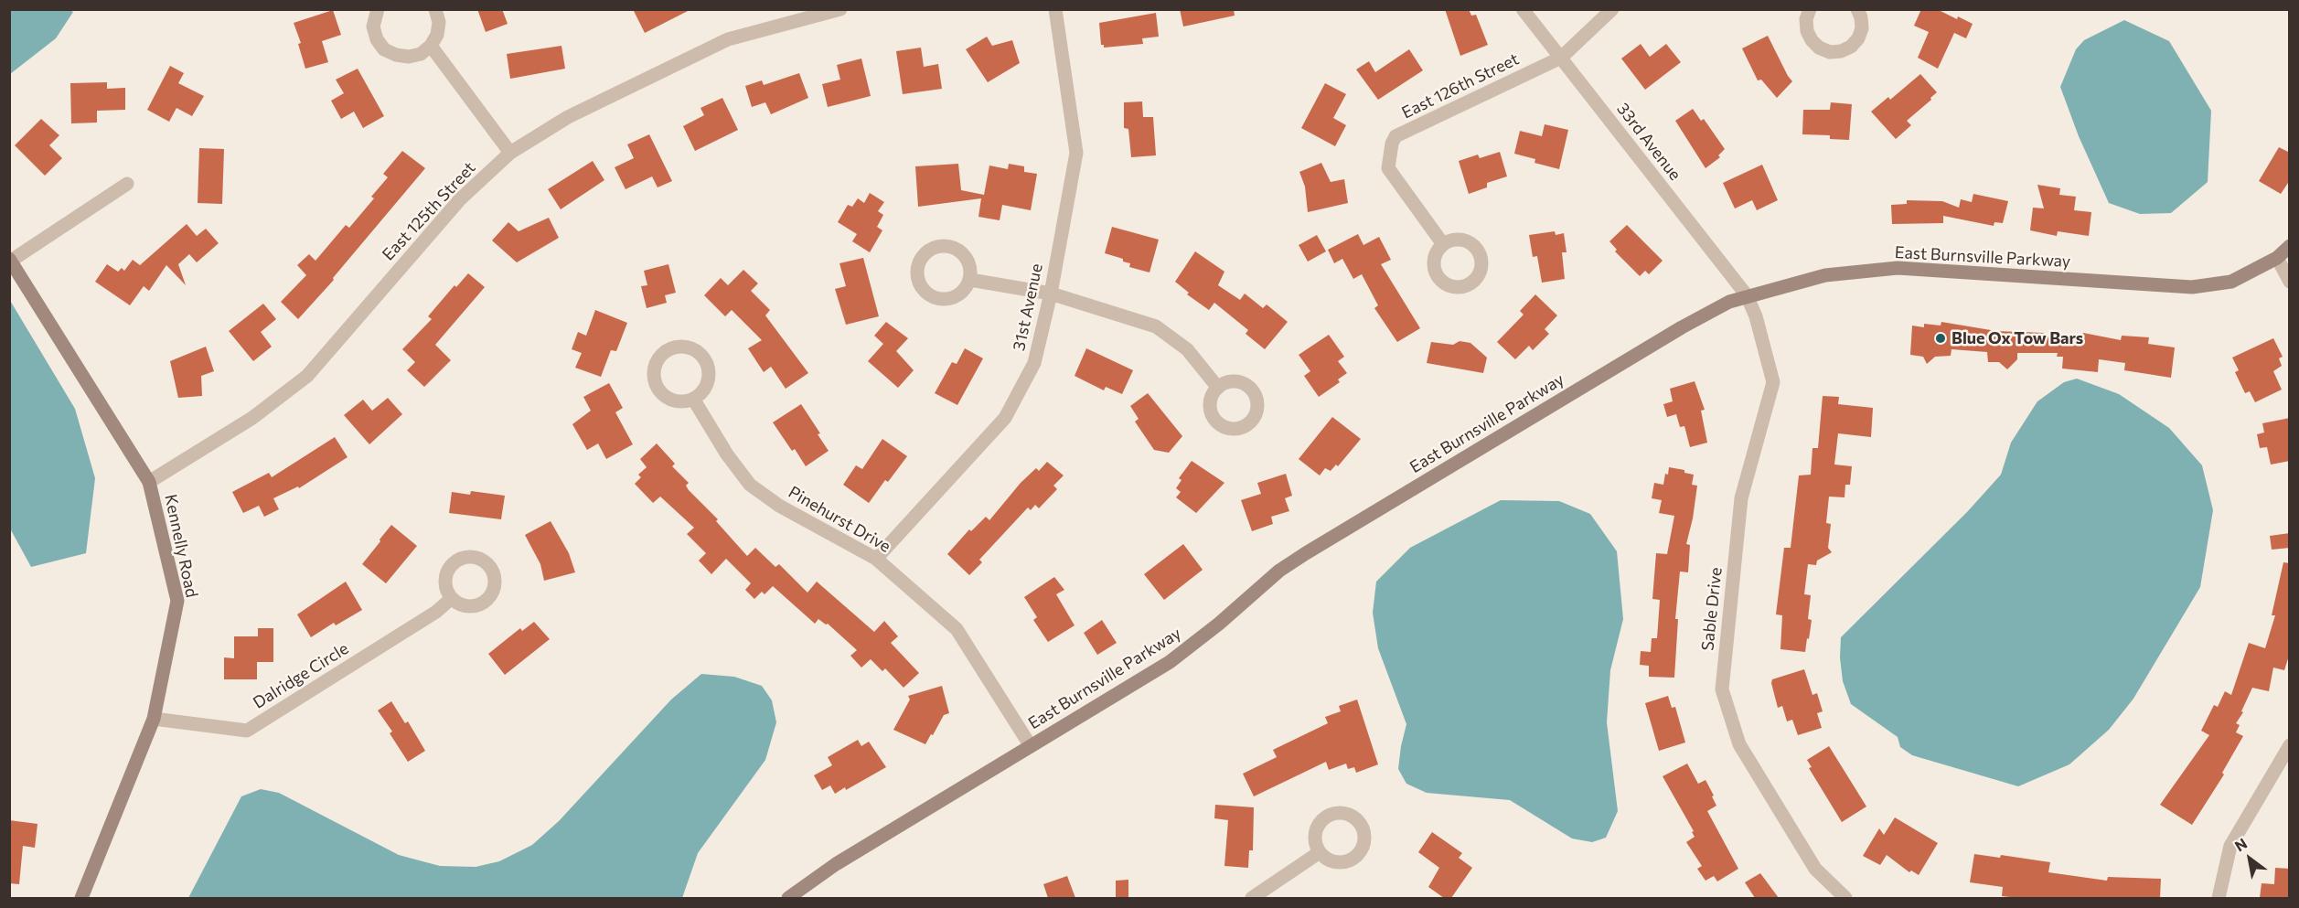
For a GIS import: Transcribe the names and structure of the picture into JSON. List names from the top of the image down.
{
  "streets": {
    "street": [
      "East 126th Street",
      "33rd Avenue",
      "East 125th Street",
      "East Burnsville Parkway",
      "31st Avenue",
      "Pinehurst Drive",
      "Kennelly Road",
      "Sable Drive",
      "Dalridge Circle"
    ]
  },
  "crossings": [
    ["East 126th Street", "33rd Avenue"],
    ["33rd Avenue", "East Burnsville Parkway"],
    ["33rd Avenue", "Sable Drive"],
    ["East 125th Street", "Kennelly Road"],
    ["East Burnsville Parkway", "Pinehurst Drive"],
    ["East Burnsville Parkway", "Sable Drive"],
    ["31st Avenue", "Pinehurst Drive"],
    ["Kennelly Road", "Dalridge Circle"]
  ],
  "places": ["Blue Ox Tow Bars"],
  "north": "top left"
}
